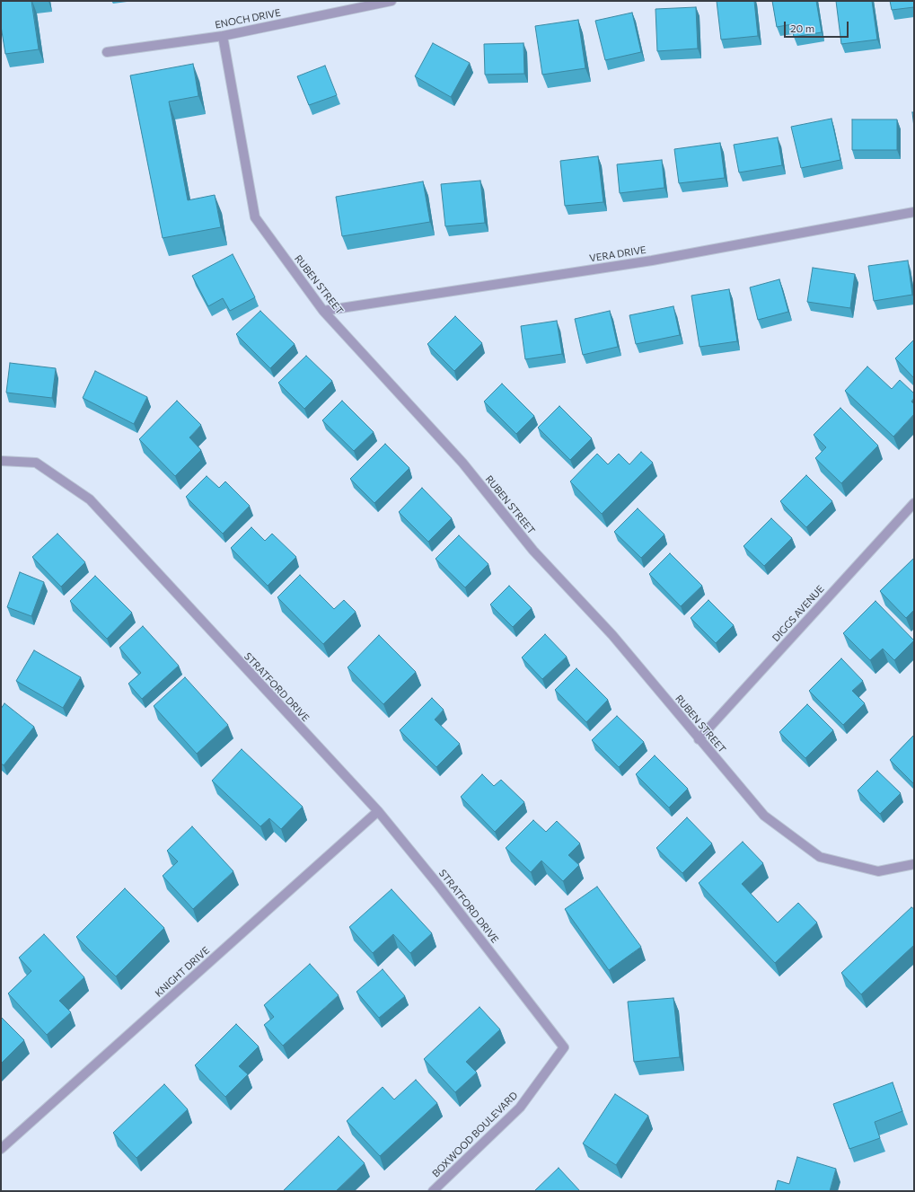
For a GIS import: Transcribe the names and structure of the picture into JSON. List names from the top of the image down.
{
  "streets": {
    "street": [
      "ENOCH DRIVE",
      "VERA DRIVE",
      "RUBEN STREET",
      "DIGGS AVENUE",
      "STRATFORD DRIVE",
      "KNIGHT DRIVE",
      "BOXWOOD BOULEVARD"
    ]
  },
  "crossings": [
    ["ENOCH DRIVE", "RUBEN STREET"],
    ["VERA DRIVE", "RUBEN STREET"],
    ["RUBEN STREET", "DIGGS AVENUE"],
    ["STRATFORD DRIVE", "KNIGHT DRIVE"],
    ["STRATFORD DRIVE", "BOXWOOD BOULEVARD"]
  ],
  "scale_bar": "20 m"
}
